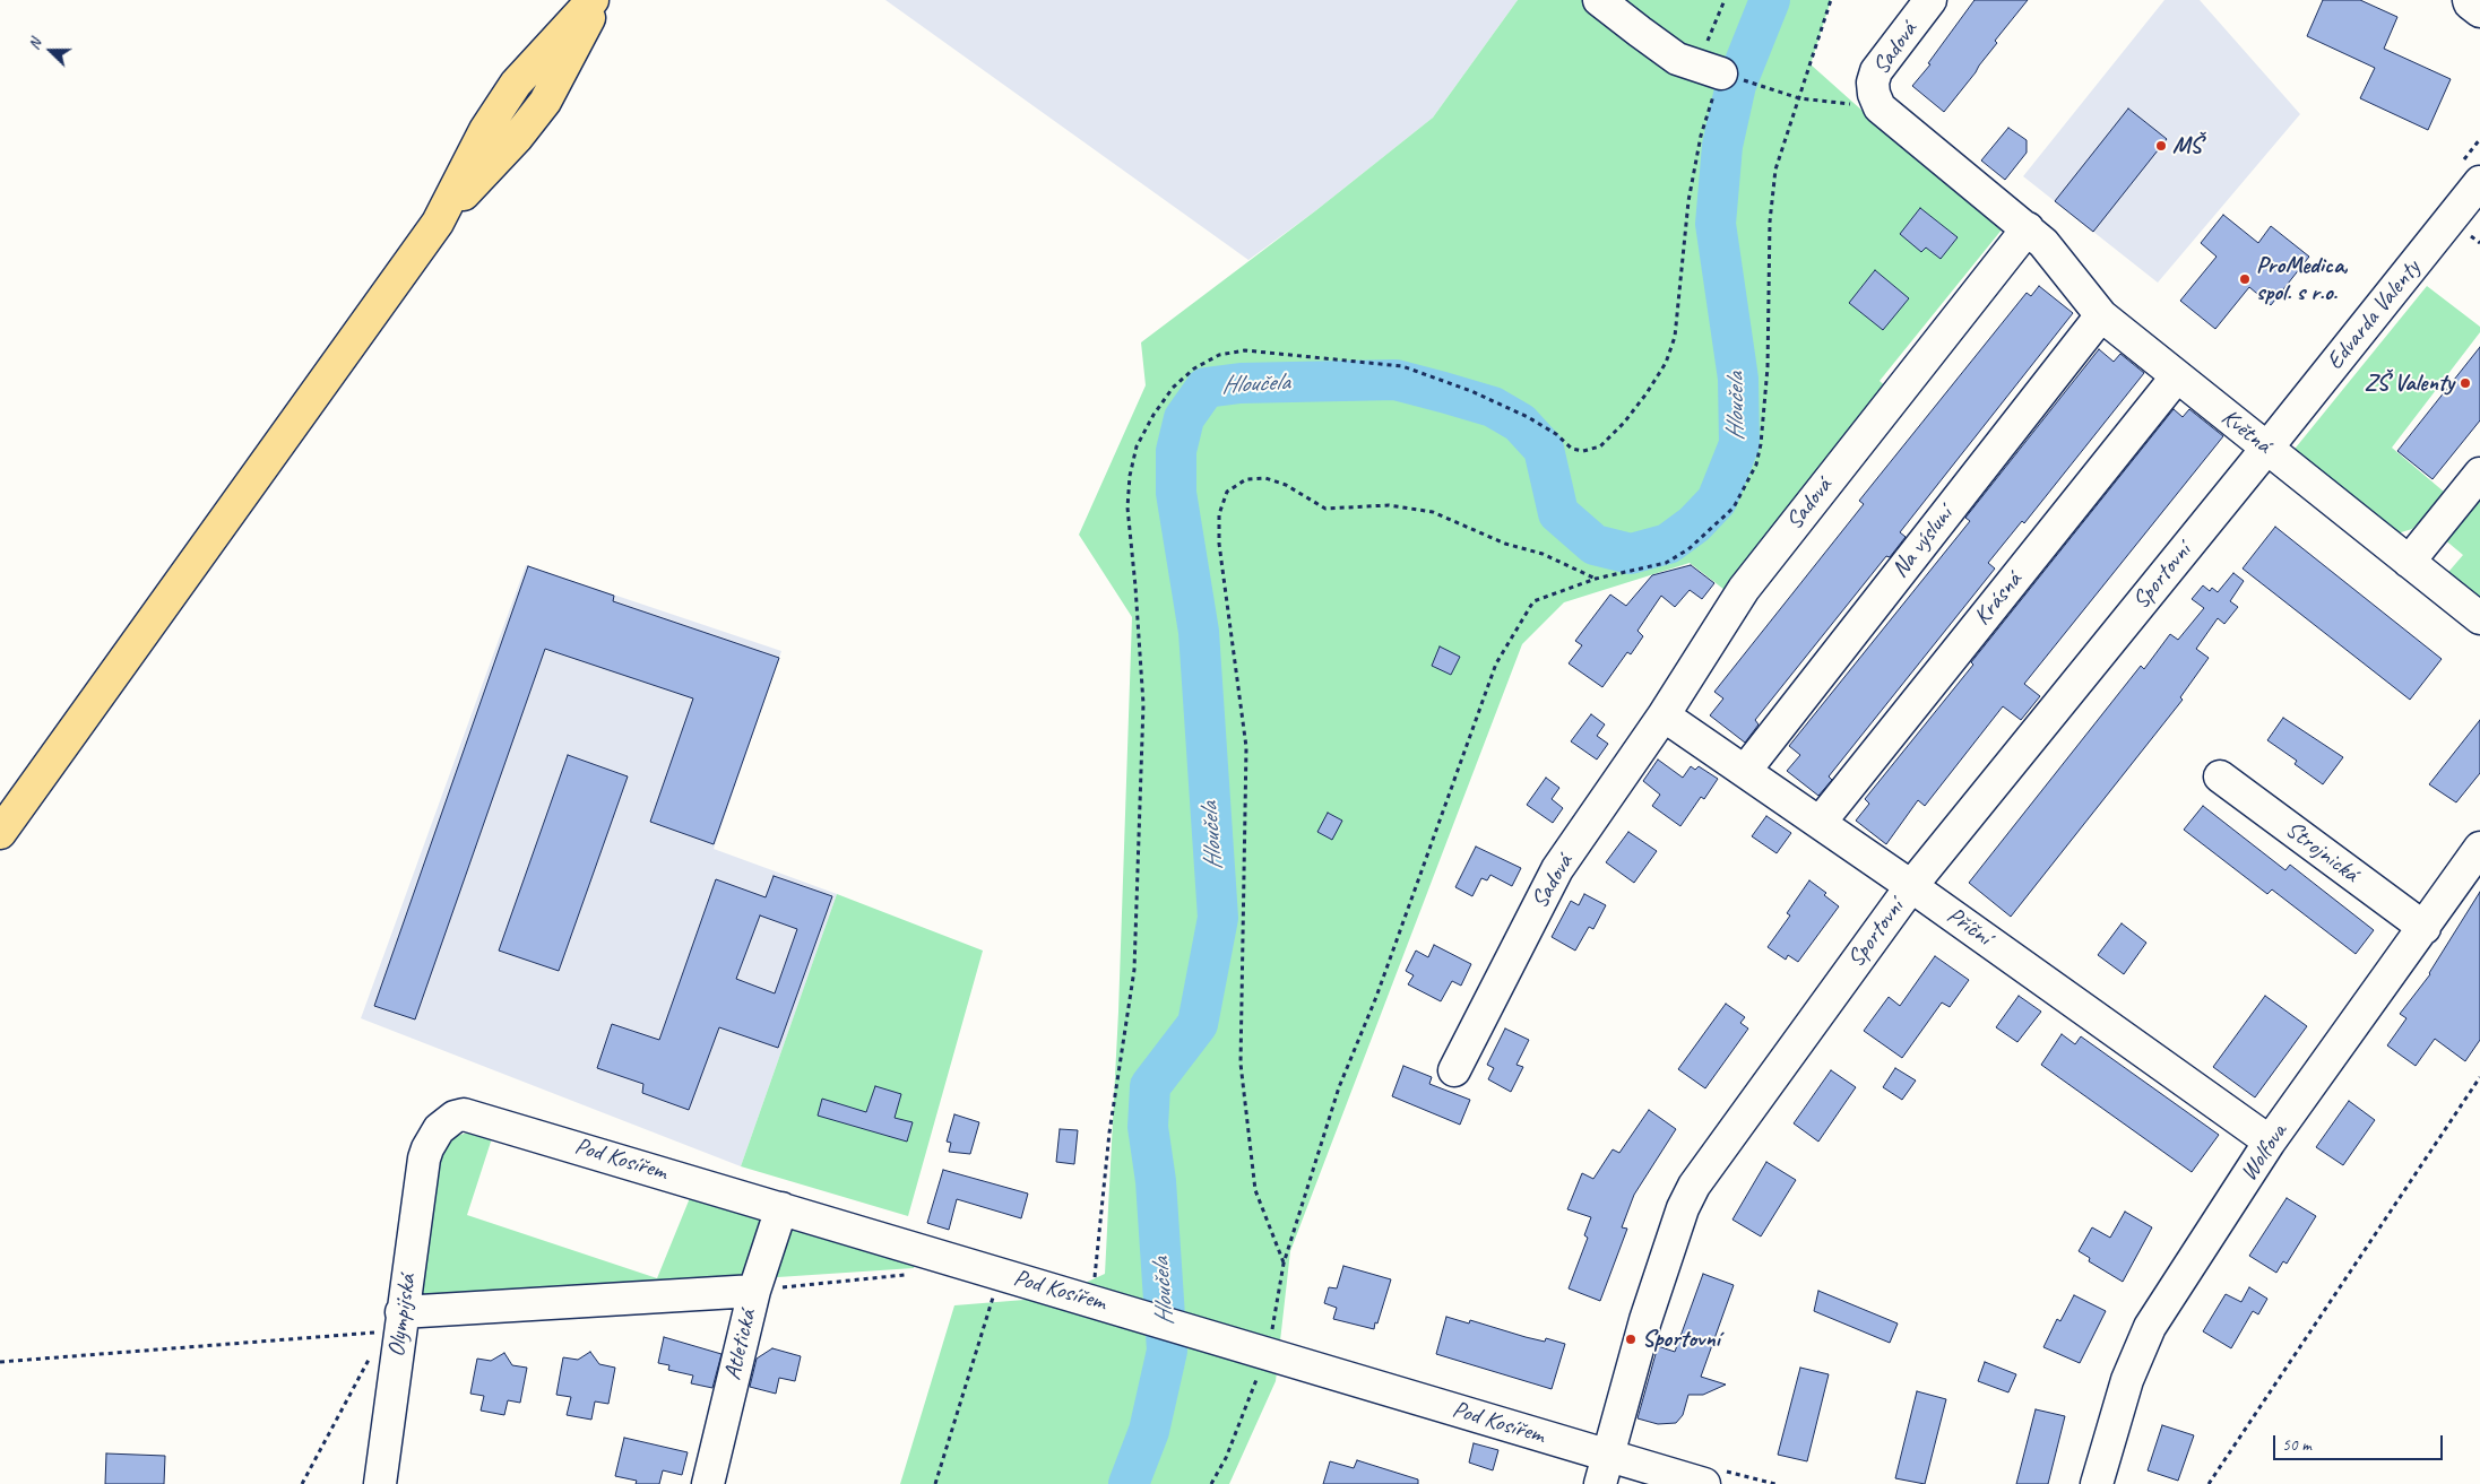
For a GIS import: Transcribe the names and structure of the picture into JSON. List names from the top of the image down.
{
  "streets": {
    "street": [
      "Sadová",
      "Edvarda Valenty",
      "Květná",
      "Na výsluní",
      "Sportovní",
      "Krásná",
      "Strojnická",
      "Příční",
      "Wolfova",
      "Pod Kosířem",
      "Olympijská",
      "Atletická"
    ]
  },
  "crossings": [
    ["Sadová", "Květná"],
    ["Sadová", "Příční"],
    ["Edvarda Valenty", "Květná"],
    ["Edvarda Valenty", "Sportovní"],
    ["Květná", "Na výsluní"],
    ["Květná", "Sportovní"],
    ["Květná", "Krásná"],
    ["Na výsluní", "Příční"],
    ["Sportovní", "Příční"],
    ["Sportovní", "Pod Kosířem"],
    ["Krásná", "Příční"],
    ["Strojnická", "Wolfova"],
    ["Příční", "Wolfova"],
    ["Pod Kosířem", "Olympijská"],
    ["Pod Kosířem", "Atletická"]
  ],
  "water": ["Hloučela"],
  "places": [
    "MŠ",
    "ProMedica, spol. s r.o.",
    "ZŠ Valenty",
    "Sportovní"
  ],
  "scale_bar": "50 m",
  "north": "left"
}
